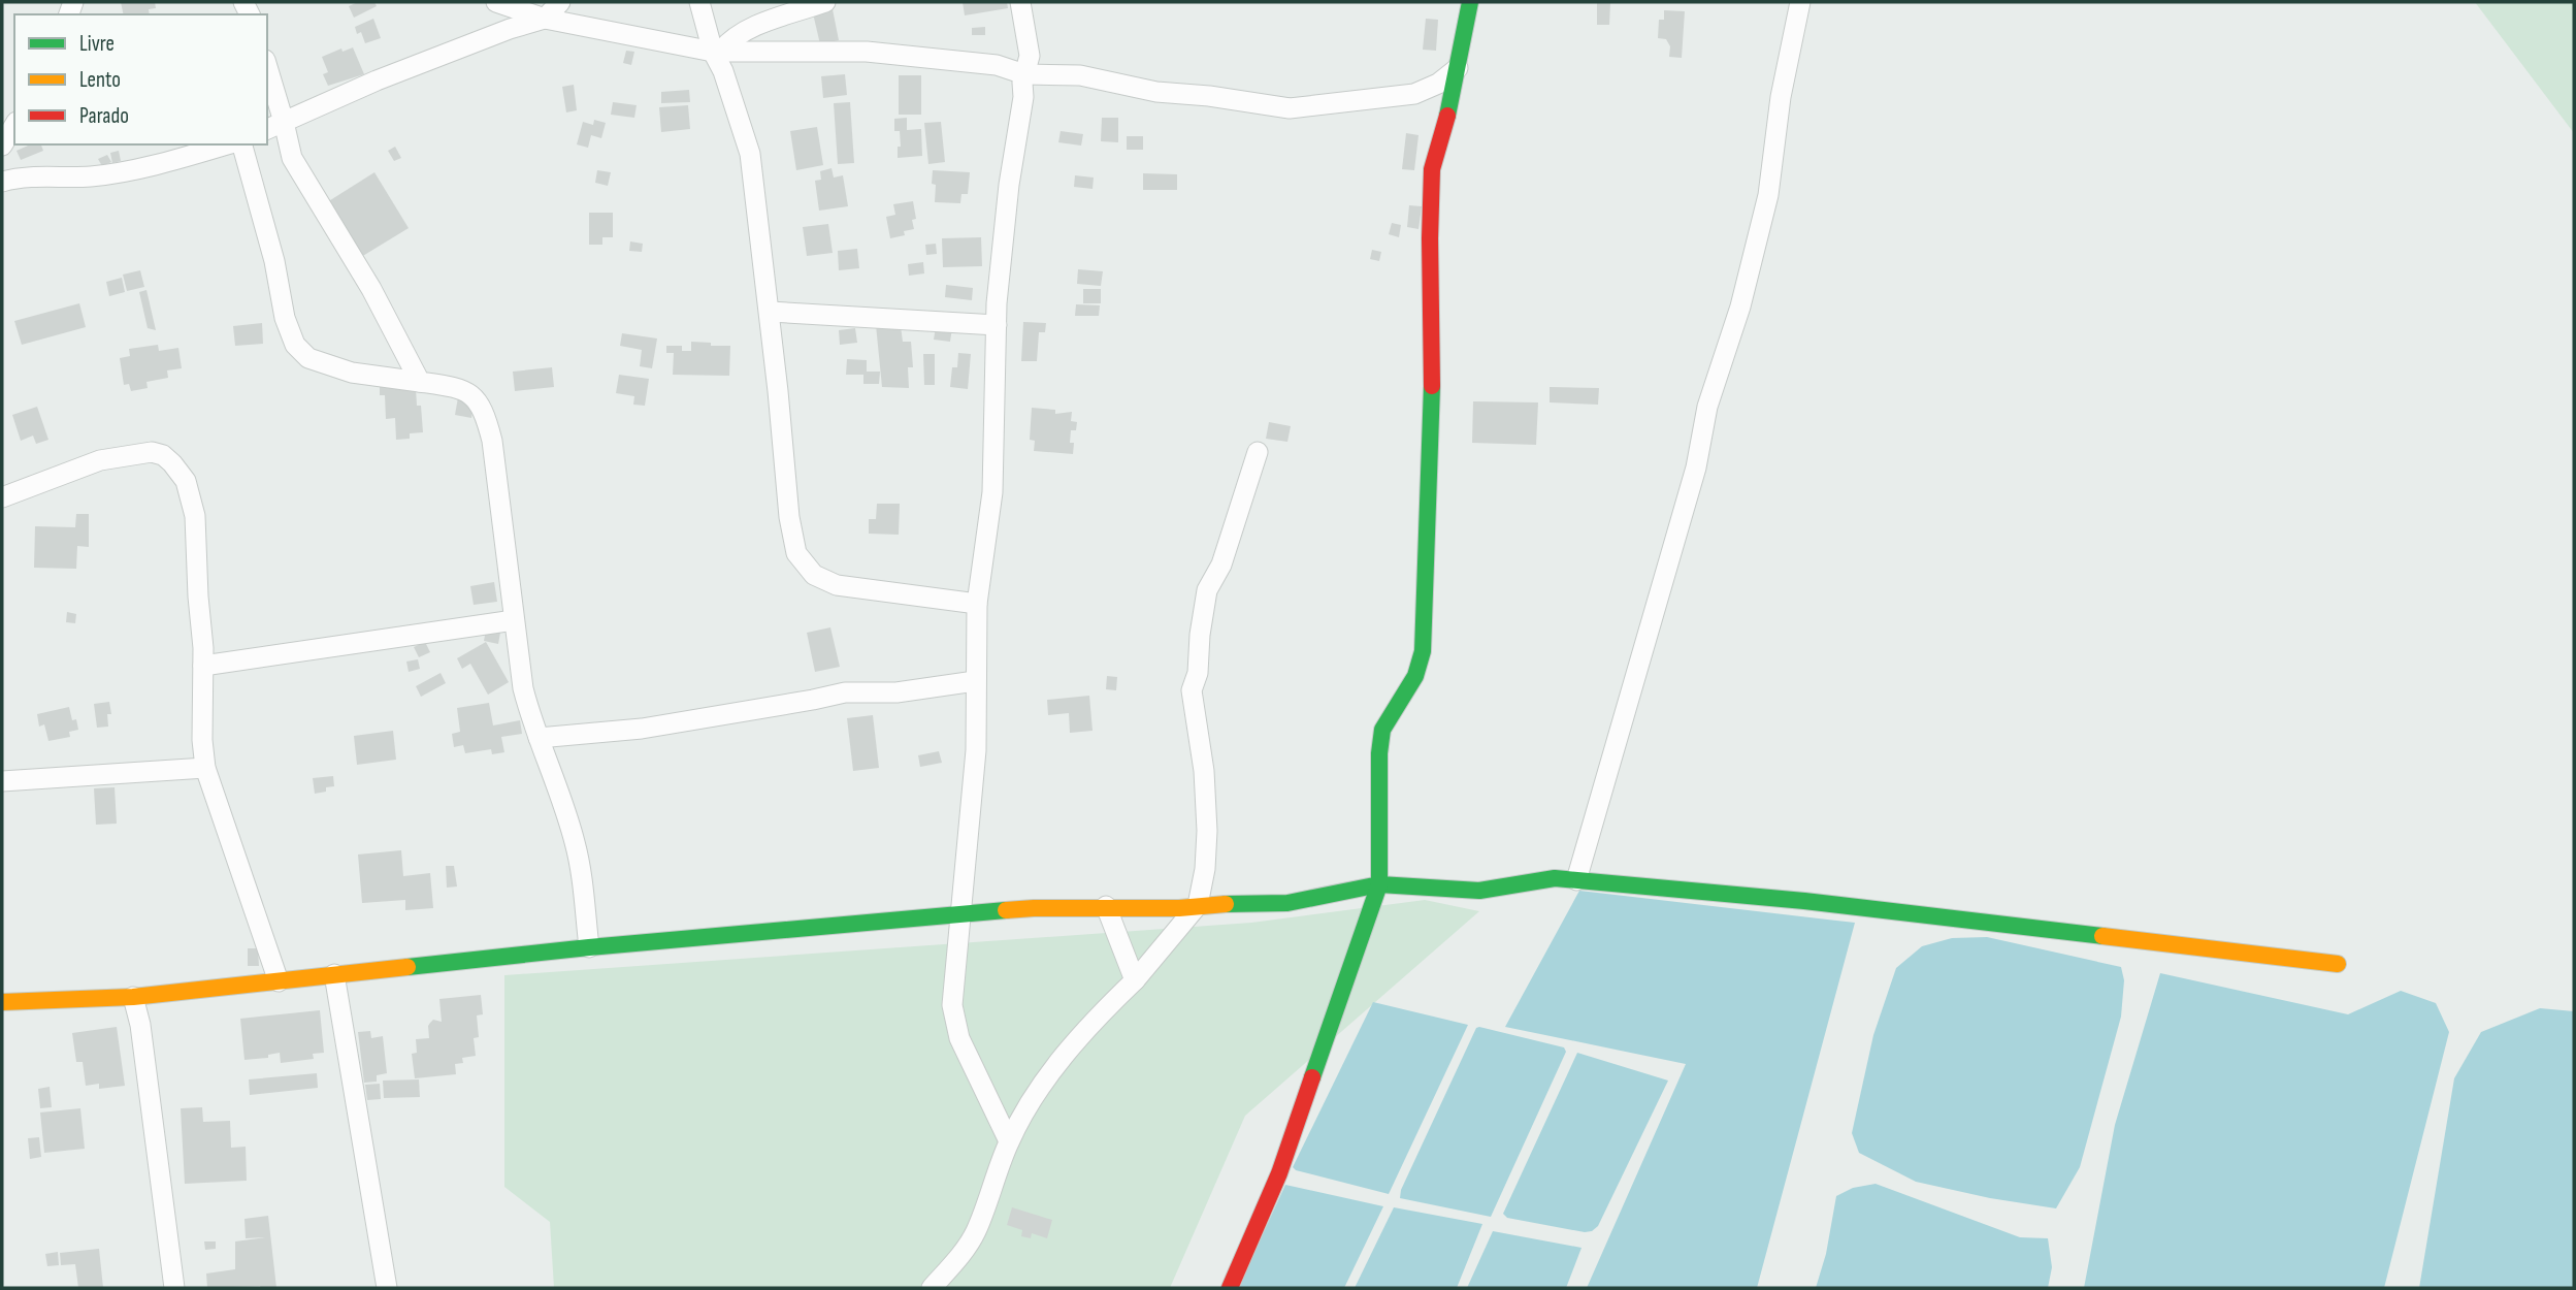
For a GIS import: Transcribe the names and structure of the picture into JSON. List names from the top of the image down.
{
  "legend": ["Livre", "Lento", "Parado"]
}
